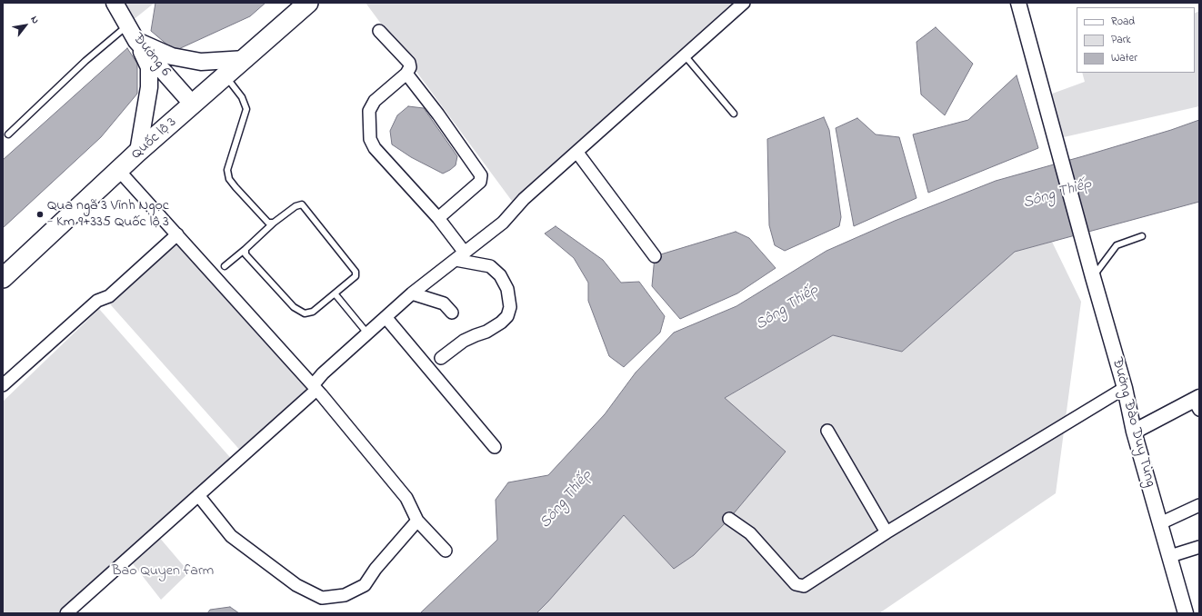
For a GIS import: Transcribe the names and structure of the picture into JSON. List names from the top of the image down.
{
  "streets": {
    "highway": ["Quốc lộ 3"],
    "main road": ["Đường 6"],
    "street": ["Đường Đào Duy Tùng"]
  },
  "crossings": [
    ["Đường 6", "Quốc lộ 3"]
  ],
  "water": ["Sông Thiếp"],
  "parks": ["Bao Quyen farm"],
  "places": ["Qua ngã 3 Vĩnh Ngọc - Km 9+335 Quốc lộ 3"],
  "legend": ["Road", "Park", "Water"],
  "north": "top right"
}
